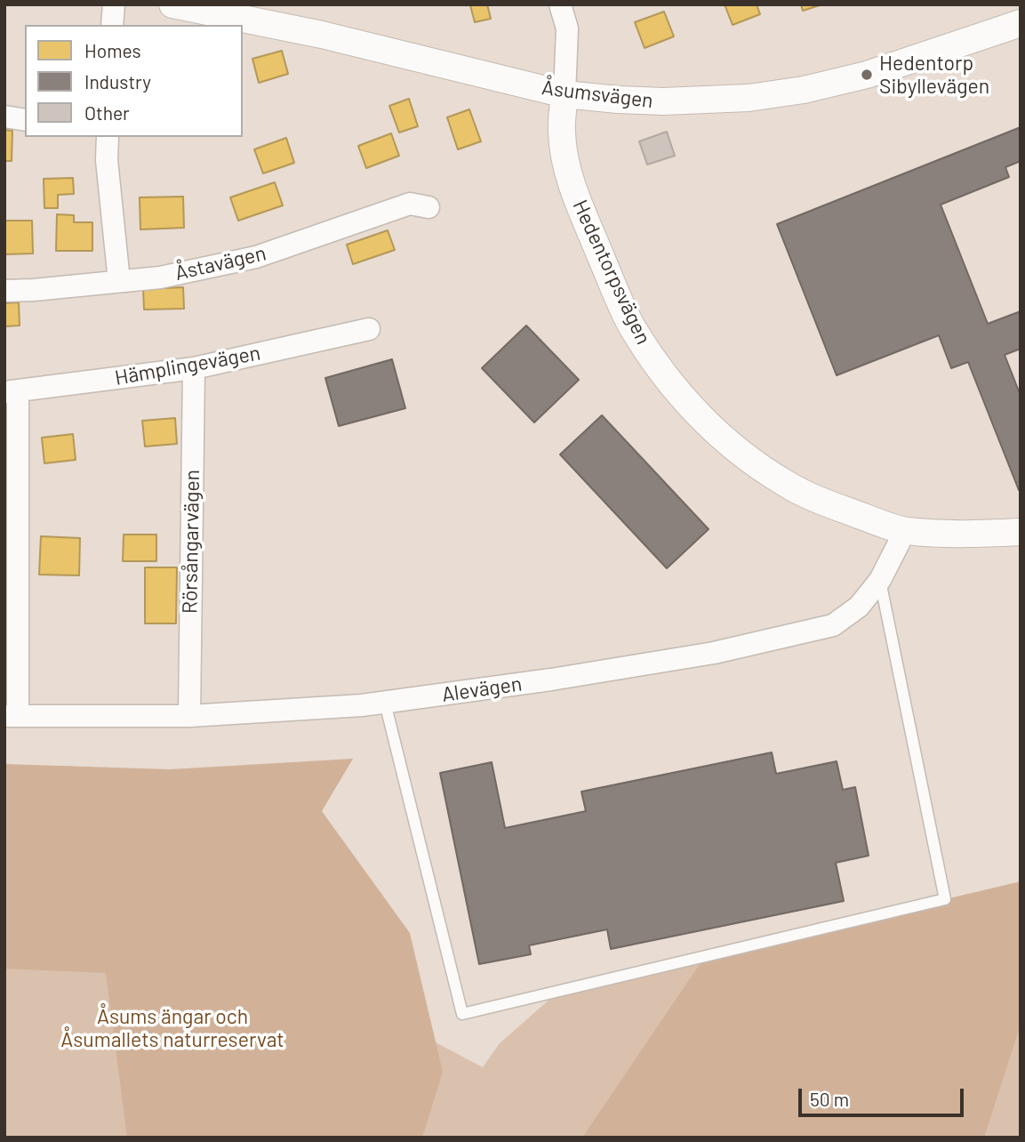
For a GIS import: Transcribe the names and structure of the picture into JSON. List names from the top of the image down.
{
  "streets": {
    "street": [
      "Åsumsvägen",
      "Åstavägen",
      "Hedentorpsvägen",
      "Hämplingevägen",
      "Rörsångarvägen",
      "Alevägen"
    ]
  },
  "crossings": [
    ["Åsumsvägen", "Hedentorpsvägen"],
    ["Hedentorpsvägen", "Alevägen"],
    ["Hämplingevägen", "Rörsångarvägen"],
    ["Rörsångarvägen", "Alevägen"]
  ],
  "parks": ["Åsums ängar och Åsumallets naturreservat"],
  "places": ["Hedentorp Sibyllevägen"],
  "legend": ["Homes", "Industry", "Other"],
  "scale_bar": "50 m"
}
